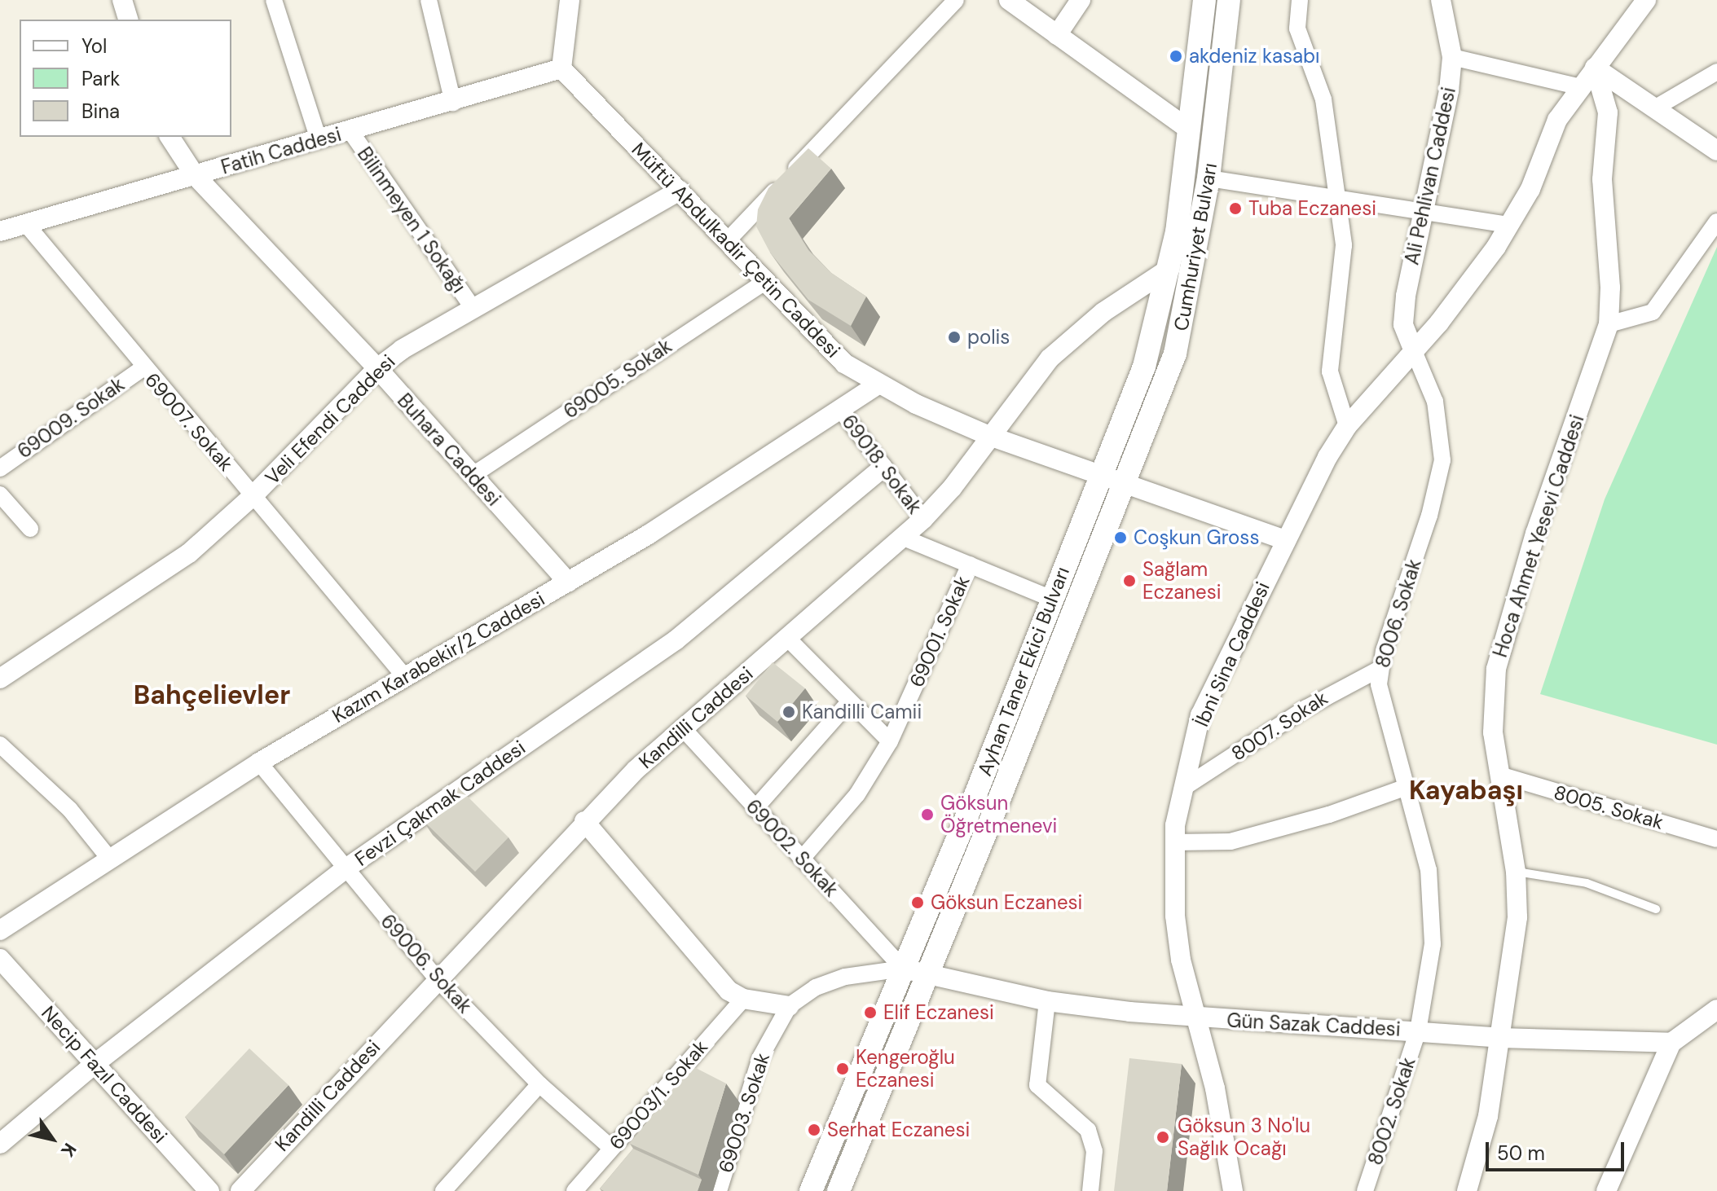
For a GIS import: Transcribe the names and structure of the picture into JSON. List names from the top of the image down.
{
  "streets": {
    "main road": ["Cumhuriyet Bulvarı", "Ayhan Taner Ekici Bulvarı"],
    "street": [
      "Fatih Caddesi",
      "Ali Pehlivan Caddesi",
      "Bilinmeyen 1 Sokağı",
      "Müftü Abdulkadir Çetin Caddesi",
      "69005. Sokak",
      "69009. Sokak",
      "Veli Efendi Caddesi",
      "69007. Sokak",
      "Buhara Caddesi",
      "69018. Sokak",
      "Hoca Ahmet Yesevi Caddesi",
      "8006. Sokak",
      "69001. Sokak",
      "İbni Sina Caddesi",
      "Kazım Karabekir/2 Caddesi",
      "Kandilli Caddesi",
      "8007. Sokak",
      "Fevzi Çakmak Caddesi",
      "8005. Sokak",
      "69002. Sokak",
      "69006. Sokak",
      "Gün Sazak Caddesi",
      "Necip Fazıl Caddesi",
      "69003/1. Sokak",
      "8002. Sokak",
      "69003. Sokak"
    ]
  },
  "crossings": [
    ["Fatih Caddesi", "Bilinmeyen 1 Sokağı"],
    ["Fatih Caddesi", "Müftü Abdulkadir Çetin Caddesi"],
    ["Fatih Caddesi", "69007. Sokak"],
    ["Fatih Caddesi", "Buhara Caddesi"],
    ["Ali Pehlivan Caddesi", "8006. Sokak"],
    ["Ali Pehlivan Caddesi", "İbni Sina Caddesi"],
    ["Bilinmeyen 1 Sokağı", "Veli Efendi Caddesi"],
    ["Cumhuriyet Bulvarı", "Müftü Abdulkadir Çetin Caddesi"],
    ["Cumhuriyet Bulvarı", "Ayhan Taner Ekici Bulvarı"],
    ["Cumhuriyet Bulvarı", "Kandilli Caddesi"],
    ["Müftü Abdulkadir Çetin Caddesi", "69005. Sokak"],
    ["Müftü Abdulkadir Çetin Caddesi", "Veli Efendi Caddesi"],
    ["Müftü Abdulkadir Çetin Caddesi", "İbni Sina Caddesi"],
    ["Müftü Abdulkadir Çetin Caddesi", "Kazım Karabekir/2 Caddesi"],
    ["Müftü Abdulkadir Çetin Caddesi", "Ayhan Taner Ekici Bulvarı"],
    ["Müftü Abdulkadir Çetin Caddesi", "Kandilli Caddesi"],
    ["69005. Sokak", "Buhara Caddesi"],
    ["69009. Sokak", "69007. Sokak"],
    ["Veli Efendi Caddesi", "69007. Sokak"],
    ["Veli Efendi Caddesi", "Buhara Caddesi"],
    ["69007. Sokak", "Kazım Karabekir/2 Caddesi"],
    ["Buhara Caddesi", "Kazım Karabekir/2 Caddesi"],
    ["69018. Sokak", "Kazım Karabekir/2 Caddesi"],
    ["69018. Sokak", "Kandilli Caddesi"],
    ["69018. Sokak", "Fevzi Çakmak Caddesi"],
    ["Hoca Ahmet Yesevi Caddesi", "İbni Sina Caddesi"],
    ["Hoca Ahmet Yesevi Caddesi", "8005. Sokak"],
    ["Hoca Ahmet Yesevi Caddesi", "Gün Sazak Caddesi"],
    ["8006. Sokak", "İbni Sina Caddesi"],
    ["8006. Sokak", "8007. Sokak"],
    ["8006. Sokak", "Gün Sazak Caddesi"],
    ["8006. Sokak", "8002. Sokak"],
    ["69001. Sokak", "69002. Sokak"],
    ["İbni Sina Caddesi", "8007. Sokak"],
    ["İbni Sina Caddesi", "Gün Sazak Caddesi"],
    ["Kazım Karabekir/2 Caddesi", "69006. Sokak"],
    ["Ayhan Taner Ekici Bulvarı", "69002. Sokak"],
    ["Ayhan Taner Ekici Bulvarı", "Gün Sazak Caddesi"],
    ["Ayhan Taner Ekici Bulvarı", "69003. Sokak"],
    ["Kandilli Caddesi", "69002. Sokak"],
    ["Kandilli Caddesi", "69006. Sokak"],
    ["Fevzi Çakmak Caddesi", "69006. Sokak"],
    ["Fevzi Çakmak Caddesi", "Necip Fazıl Caddesi"],
    ["69002. Sokak", "Gün Sazak Caddesi"],
    ["69002. Sokak", "69003. Sokak"],
    ["69006. Sokak", "69003/1. Sokak"],
    ["Gün Sazak Caddesi", "8002. Sokak"],
    ["Gün Sazak Caddesi", "69003. Sokak"]
  ],
  "districts": ["Bahçelievler", "Kayabaşı"],
  "places": [
    "akdeniz kasabı",
    "Tuba Eczanesi",
    "polis",
    "Coşkun Gross",
    "Sağlam Eczanesi",
    "Kandilli Camii",
    "Göksun Öğretmenevi",
    "Göksun Eczanesi",
    "Elif Eczanesi",
    "Kengeroğlu Eczanesi",
    "Serhat Eczanesi",
    "Göksun 3 No'lu Sağlık Ocağı"
  ],
  "legend": ["Yol", "Park", "Bina"],
  "scale_bar": "50 m",
  "north": "bottom right"
}
